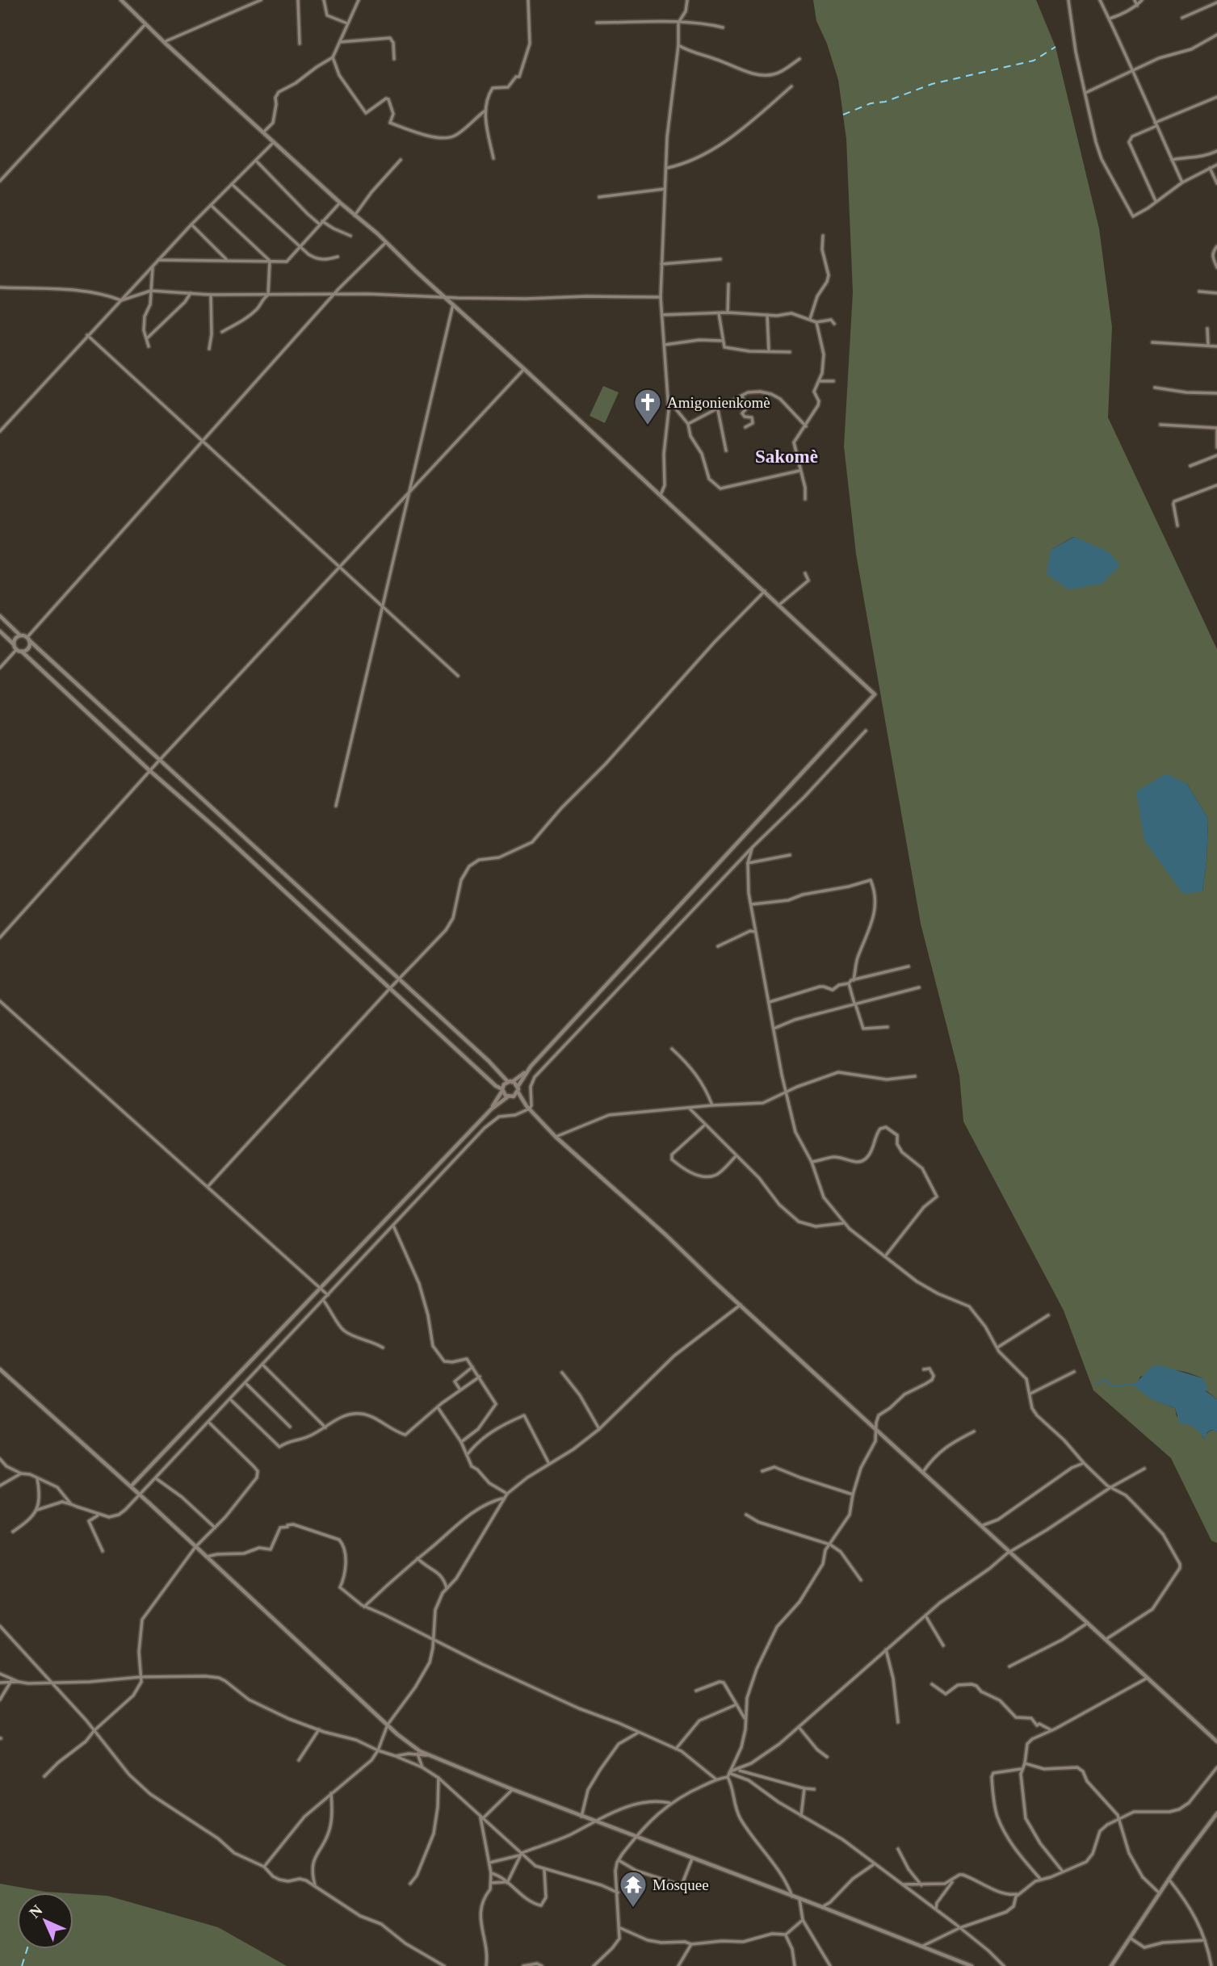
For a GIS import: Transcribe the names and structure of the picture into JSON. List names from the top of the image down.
{
  "districts": ["Sakomè"],
  "places": {
    "church": ["Amigonienkomè"],
    "temple": ["Mosquee"]
  },
  "north": "top left"
}
